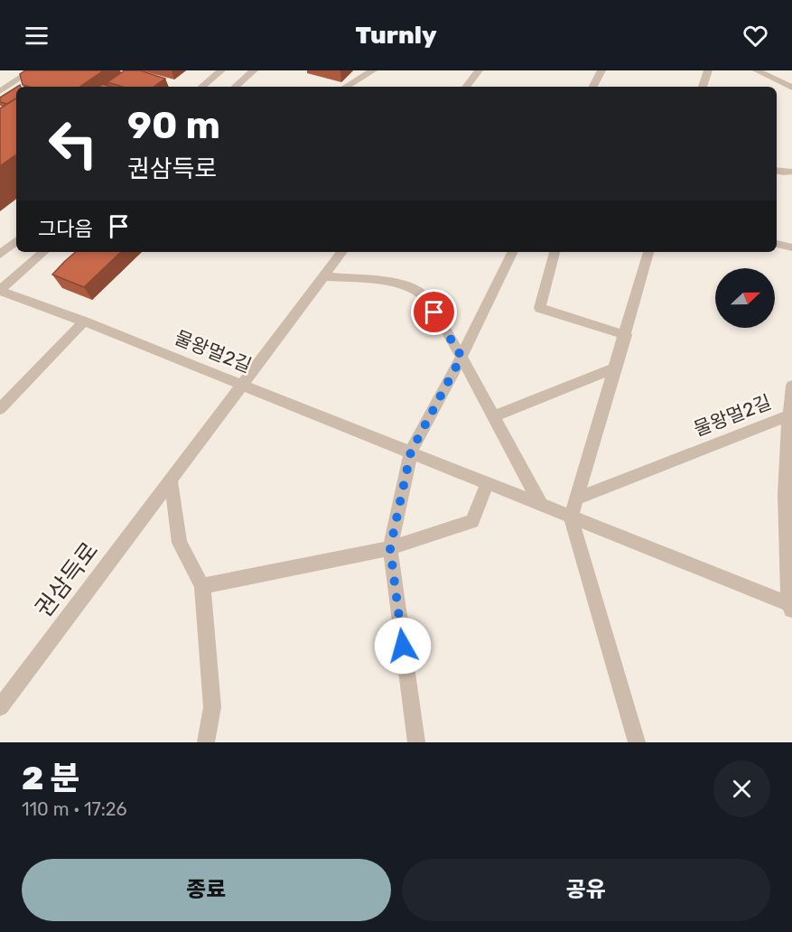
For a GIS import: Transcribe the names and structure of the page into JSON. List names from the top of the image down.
{
  "streets": {
    "street": ["물왕멀2길", "권삼득로"]
  },
  "crossings": [
    ["물왕멀2길", "권삼득로"]
  ],
  "north": "right",
  "page": {
    "header": "Turnly",
    "turn": ["90 m", "권삼득로"],
    "then": "그다음",
    "heading": ["2 분", "110 m · 17:26"],
    "buttons": ["종료", "공유"]
  }
}
